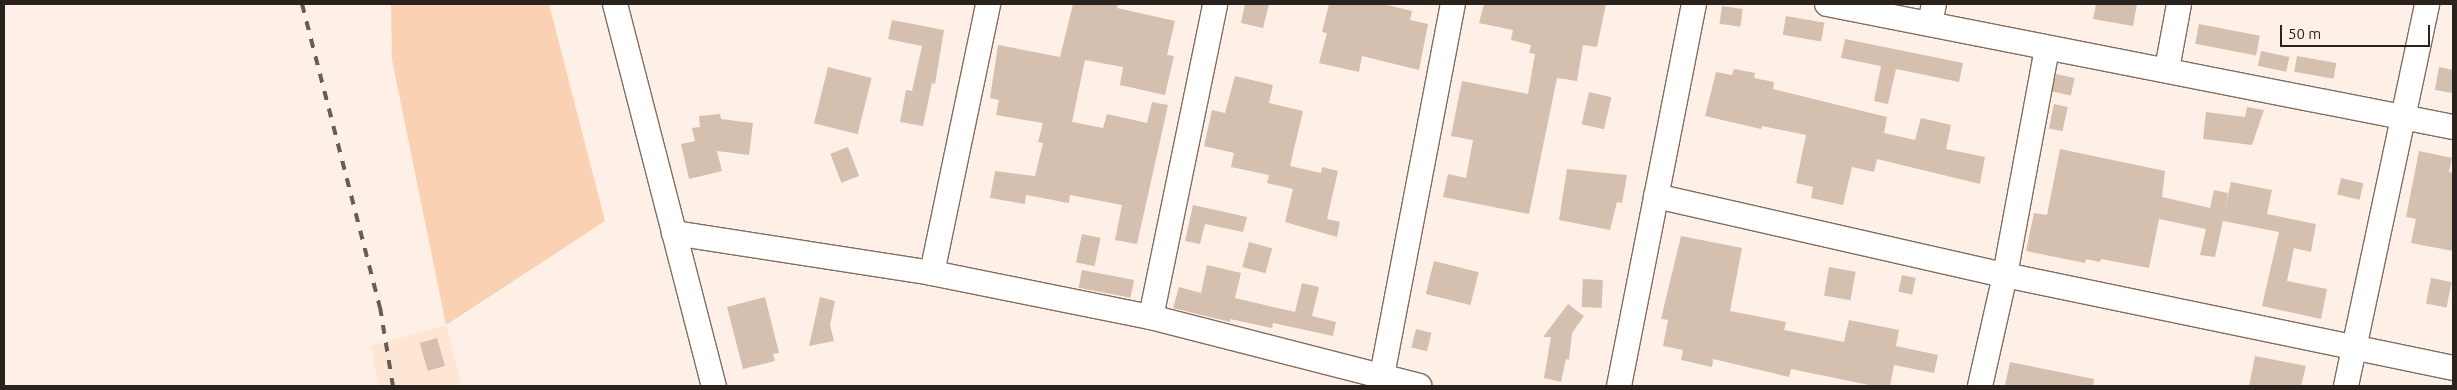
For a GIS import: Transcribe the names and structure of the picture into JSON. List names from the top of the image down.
{
  "scale_bar": "50 m"
}
